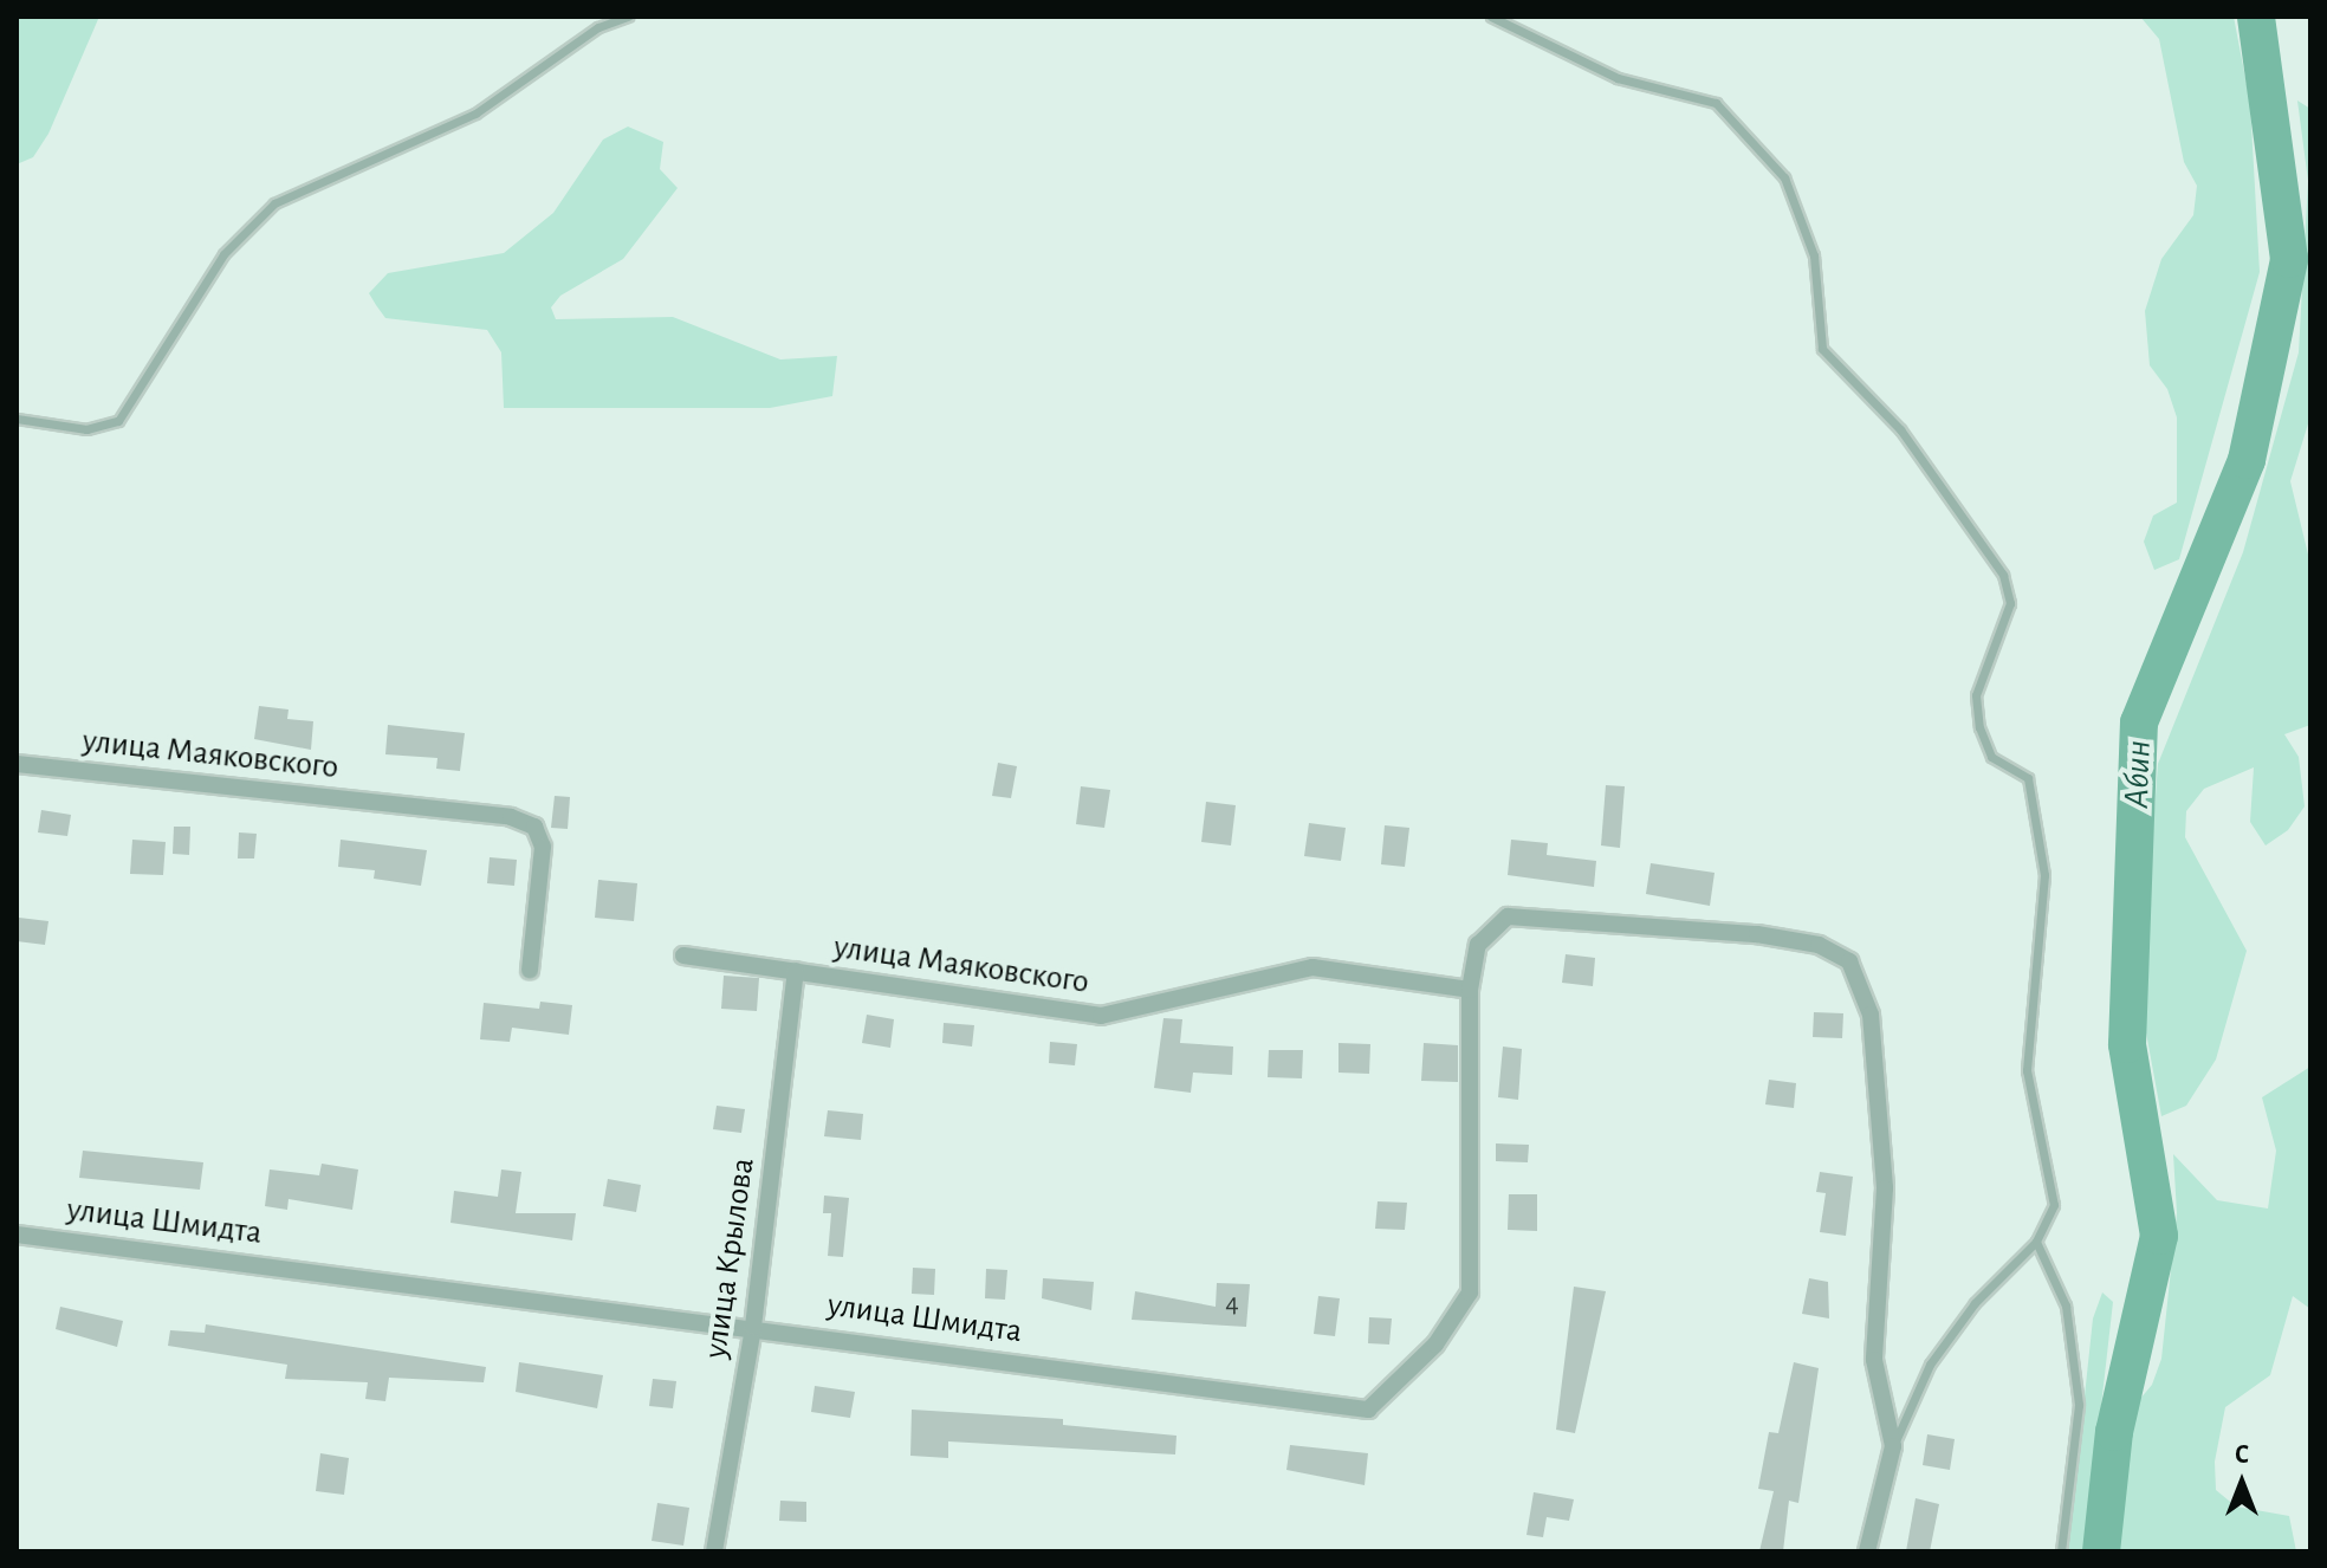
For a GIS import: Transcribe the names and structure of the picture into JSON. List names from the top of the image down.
{
  "streets": {
    "street": ["улица Маяковского", "улица Шмидта", "улица Крылова"]
  },
  "crossings": [
    ["улица Маяковского", "улица Шмидта"],
    ["улица Маяковского", "улица Крылова"],
    ["улица Шмидта", "улица Крылова"]
  ],
  "water": ["Абин"],
  "house_numbers": ["4"],
  "north": "top"
}
